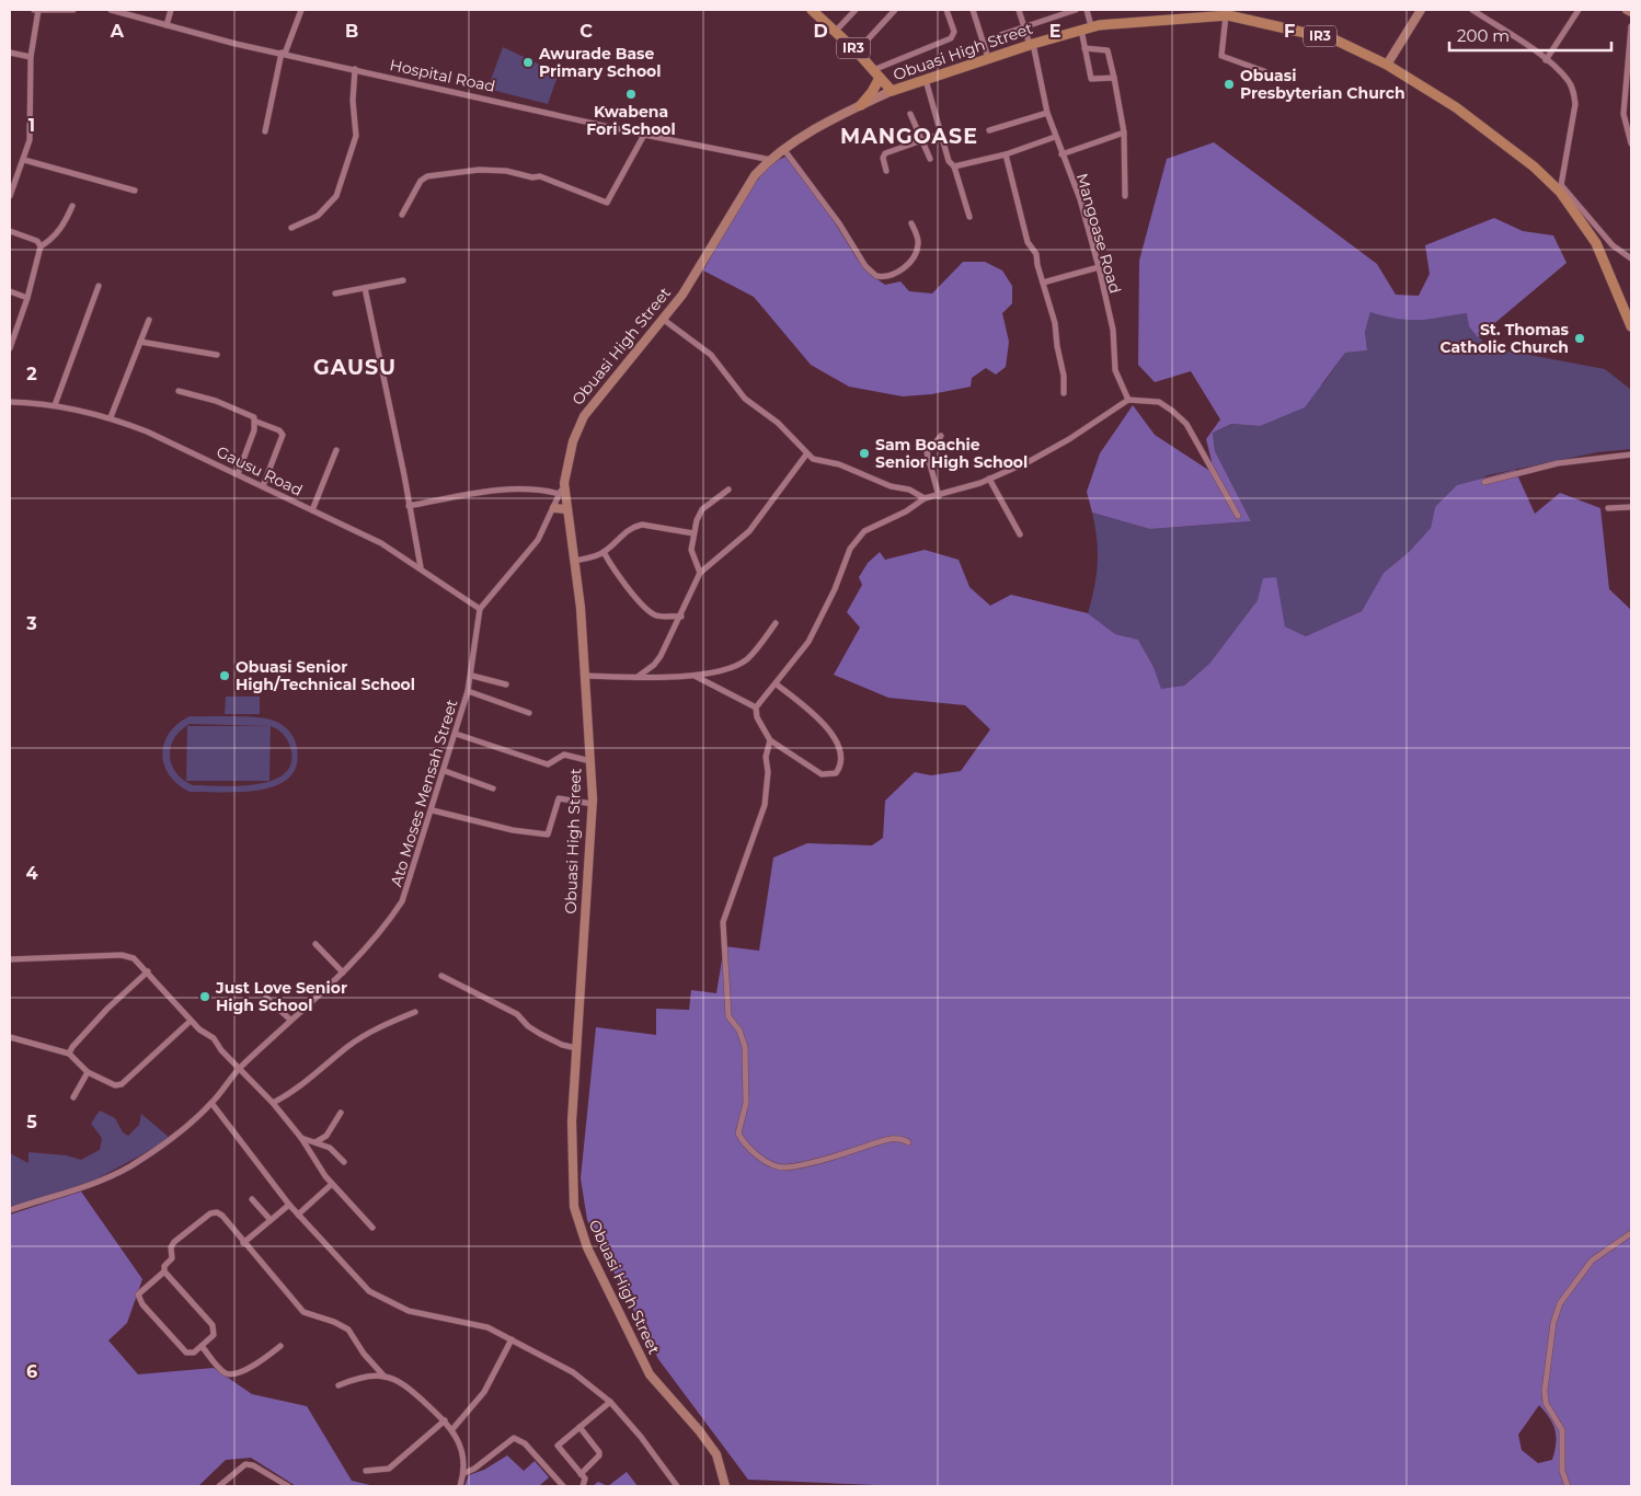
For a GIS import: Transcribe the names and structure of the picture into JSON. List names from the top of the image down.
{
  "streets": {
    "main road": ["IR3", "Obuasi High Street"],
    "street": [
      "Hospital Road",
      "Mangoase Road",
      "Gausu Road",
      "Ato Moses Mensah Street"
    ]
  },
  "crossings": [
    ["IR3", "Obuasi High Street"],
    ["Obuasi High Street", "Hospital Road"],
    ["Obuasi High Street", "Mangoase Road"],
    ["Gausu Road", "Ato Moses Mensah Street"]
  ],
  "districts": ["MANGOASE", "GAUSU"],
  "places": [
    "Awurade Base Primary School",
    "Obuasi Presbyterian Church",
    "Kwabena Fori School",
    "St. Thomas Catholic Church",
    "Sam Boachie Senior High School",
    "Obuasi Senior High/Technical School",
    "Just Love Senior High School"
  ],
  "scale_bar": "200 m",
  "grid": {
    "columns": [
      "A",
      "B",
      "C",
      "D",
      "E",
      "F"
    ],
    "rows": [
      "1",
      "2",
      "3",
      "4",
      "5",
      "6"
    ]
  }
}
